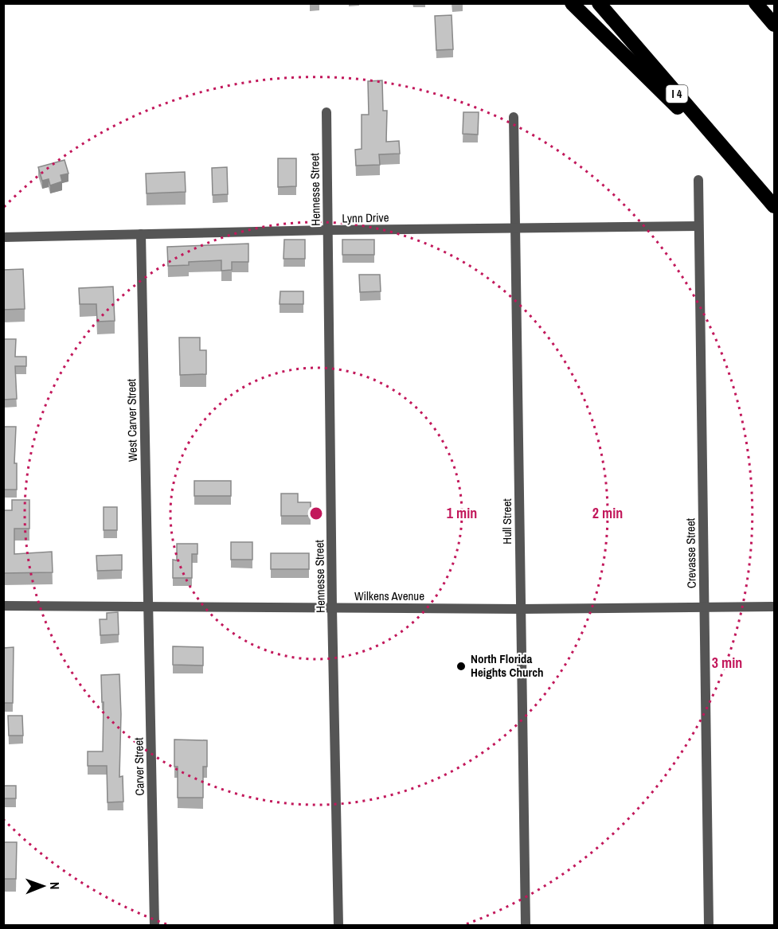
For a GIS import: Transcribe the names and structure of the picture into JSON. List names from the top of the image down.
{
  "streets": {
    "highway": ["I 4"],
    "street": [
      "Hennesse Street",
      "Lynn Drive",
      "West Carver Street",
      "Hull Street",
      "Crevasse Street",
      "Wilkens Avenue",
      "Carver Street"
    ]
  },
  "crossings": [
    ["Hennesse Street", "Lynn Drive"],
    ["Hennesse Street", "Wilkens Avenue"],
    ["Lynn Drive", "West Carver Street"],
    ["Lynn Drive", "Hull Street"],
    ["Lynn Drive", "Crevasse Street"],
    ["West Carver Street", "Wilkens Avenue"],
    ["West Carver Street", "Carver Street"],
    ["Hull Street", "Wilkens Avenue"],
    ["Crevasse Street", "Wilkens Avenue"],
    ["Wilkens Avenue", "Carver Street"]
  ],
  "places": ["North Florida Heights Church"],
  "north": "right",
  "rings": ["1 min", "2 min", "3 min"]
}
